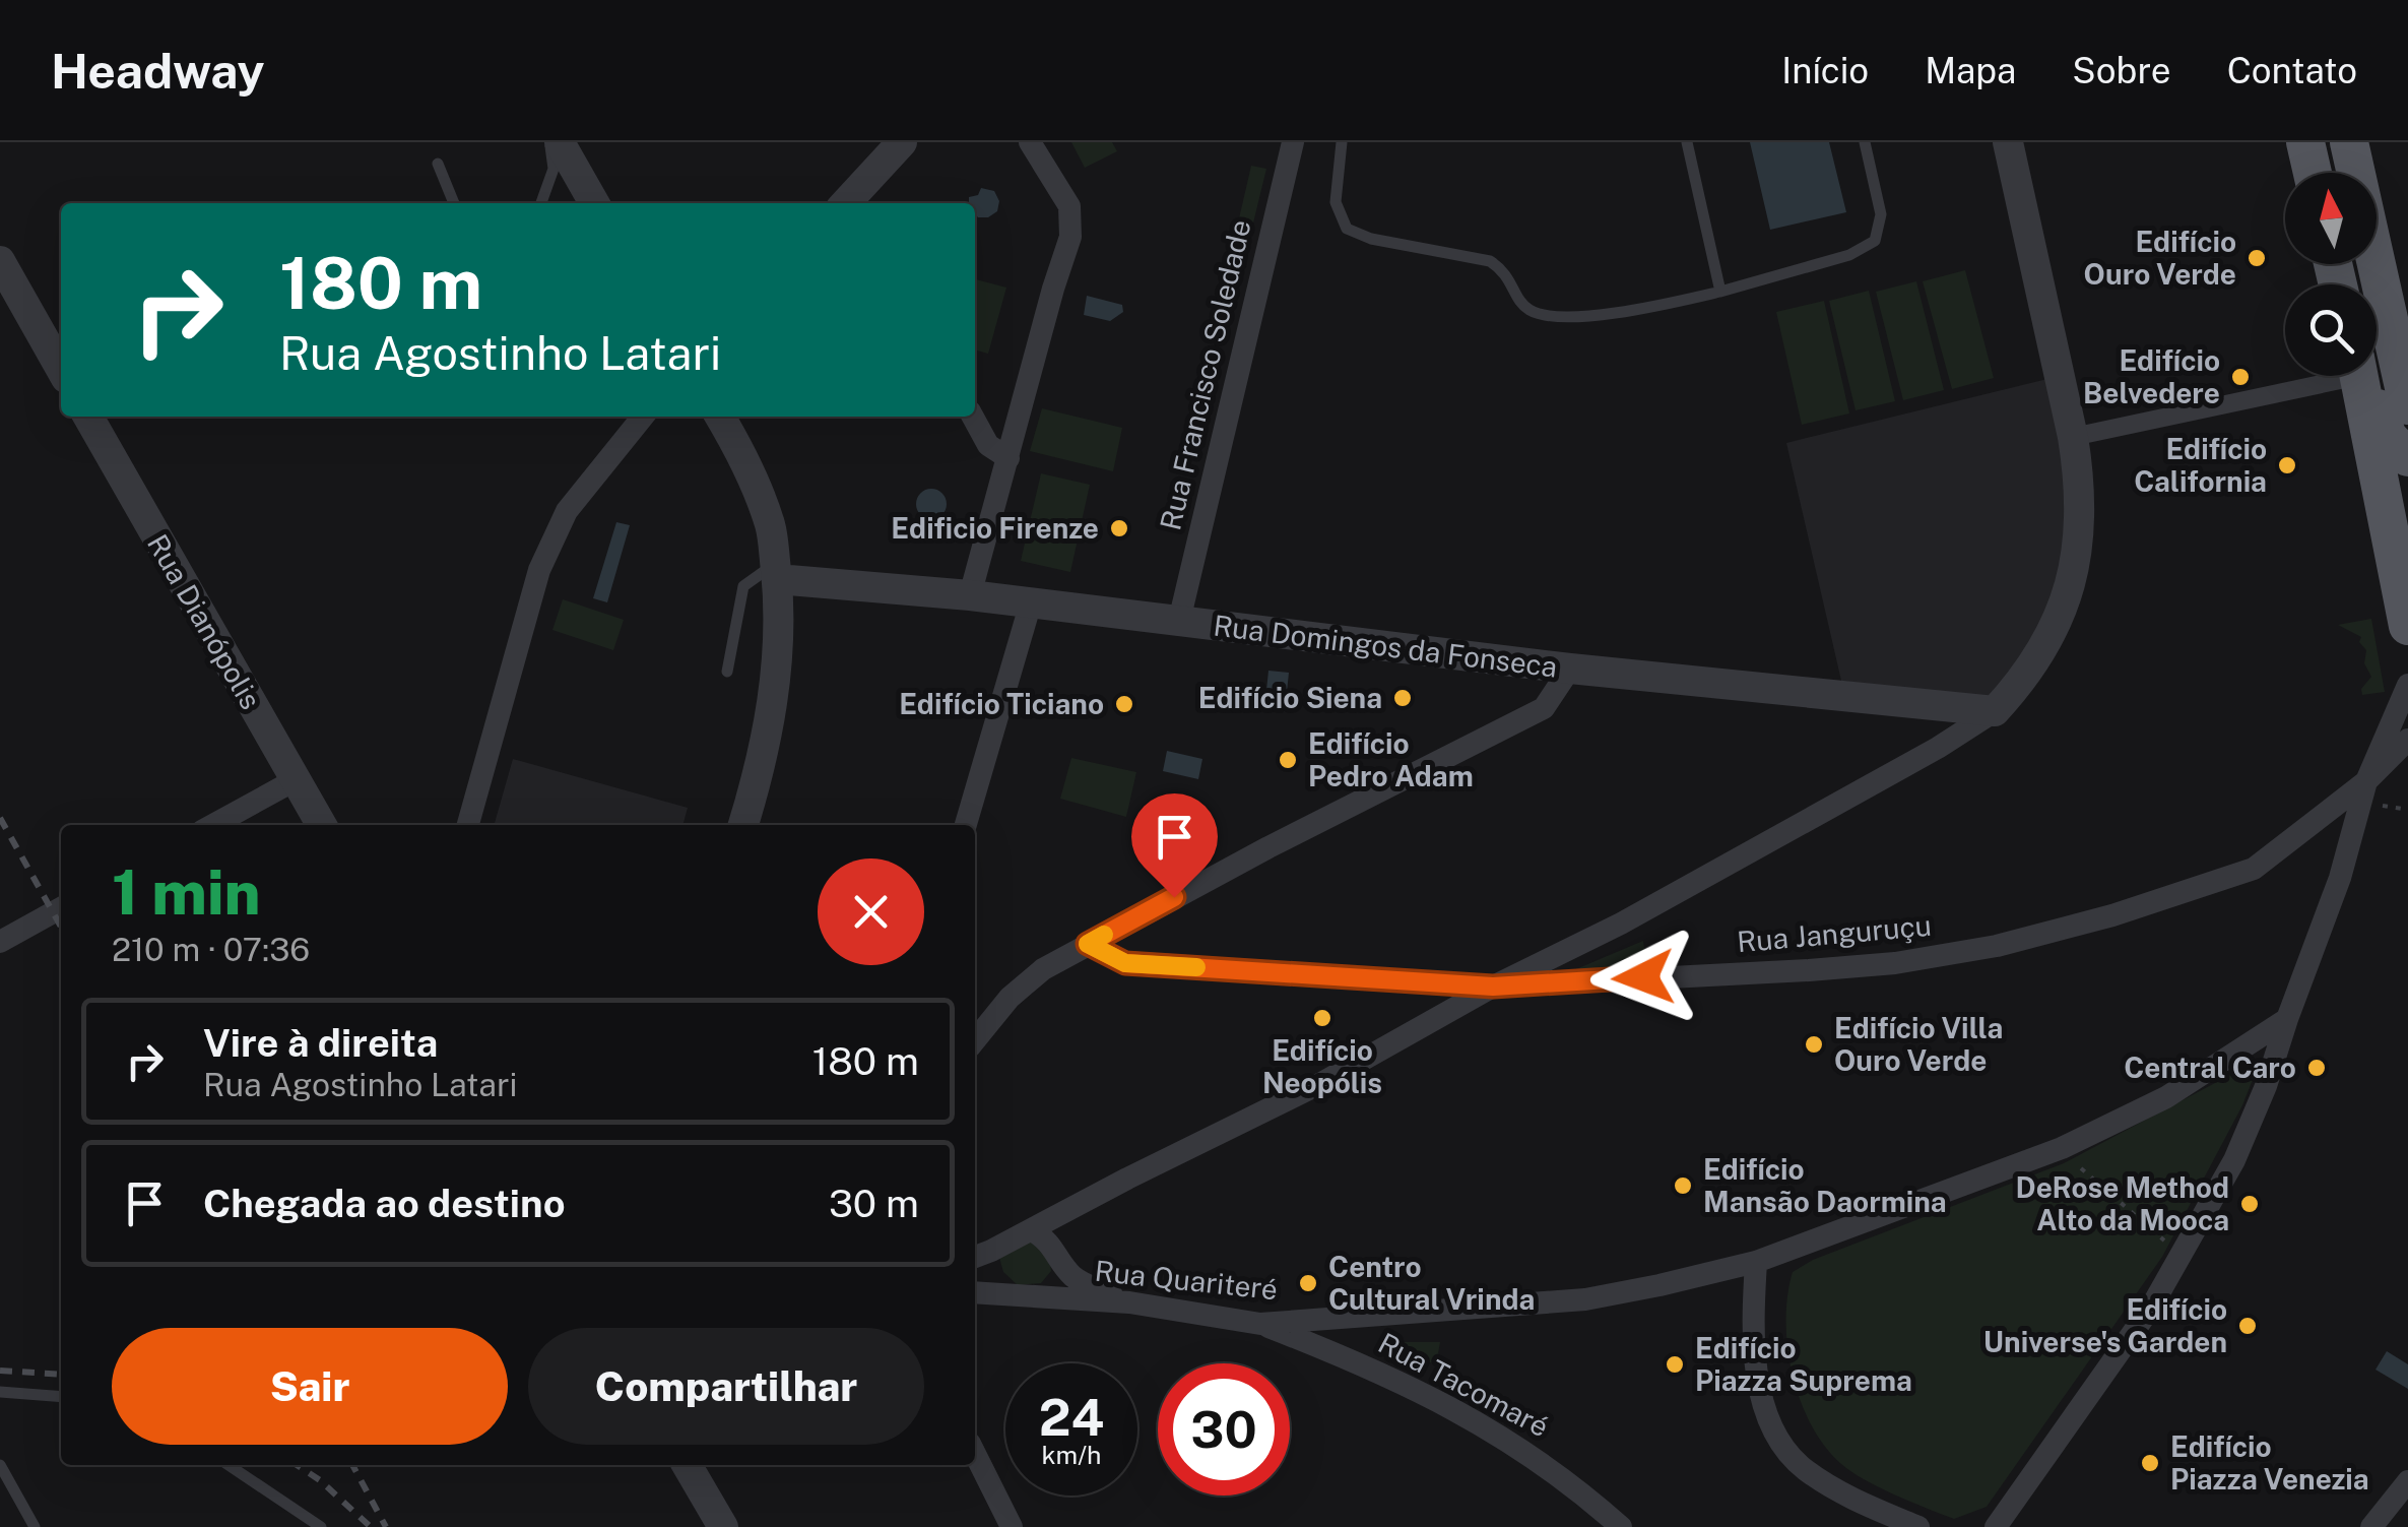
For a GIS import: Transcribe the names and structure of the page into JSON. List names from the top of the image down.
{
  "streets": {
    "street": [
      "Rua Francisco Soledade",
      "Rua Dianópolis",
      "Rua Domingos da Fonseca",
      "Rua Janguruçu",
      "Rua Quariteré",
      "Rua Tacomaré"
    ]
  },
  "crossings": [
    ["Rua Francisco Soledade", "Rua Domingos da Fonseca"],
    ["Rua Quariteré", "Rua Tacomaré"]
  ],
  "places": [
    "Edifício Ouro Verde",
    "Edifício Belvedere",
    "Edifício California",
    "Edificio Firenze",
    "Edifício Siena",
    "Edifício Ticiano",
    "Edifício Pedro Adam",
    "Edifício Neopólis",
    "Edifício Villa Ouro Verde",
    "Central Caro",
    "Edifício Mansão Daormina",
    "DeRose Method Alto da Mooca",
    "Centro Cultural Vrinda",
    "Edifício Universe's Garden",
    "Edifício Piazza Suprema",
    "Edifício Piazza Venezia"
  ],
  "north": "top",
  "page": {
    "header": "Headway",
    "nav": [
      "Início",
      "Mapa",
      "Sobre",
      "Contato"
    ],
    "turn": ["180 m", "Rua Agostinho Latari"],
    "heading": ["1 min", "210 m · 07:36"],
    "list": [
      {
        "name": "Vire à direita",
        "note": "Rua Agostinho Latari",
        "value": "180 m"
      },
      {
        "name": "Chegada ao destino",
        "value": "30 m"
      }
    ],
    "buttons": ["Sair", "Compartilhar"],
    "speed": "24 km/h",
    "limit": "30"
  }
}
